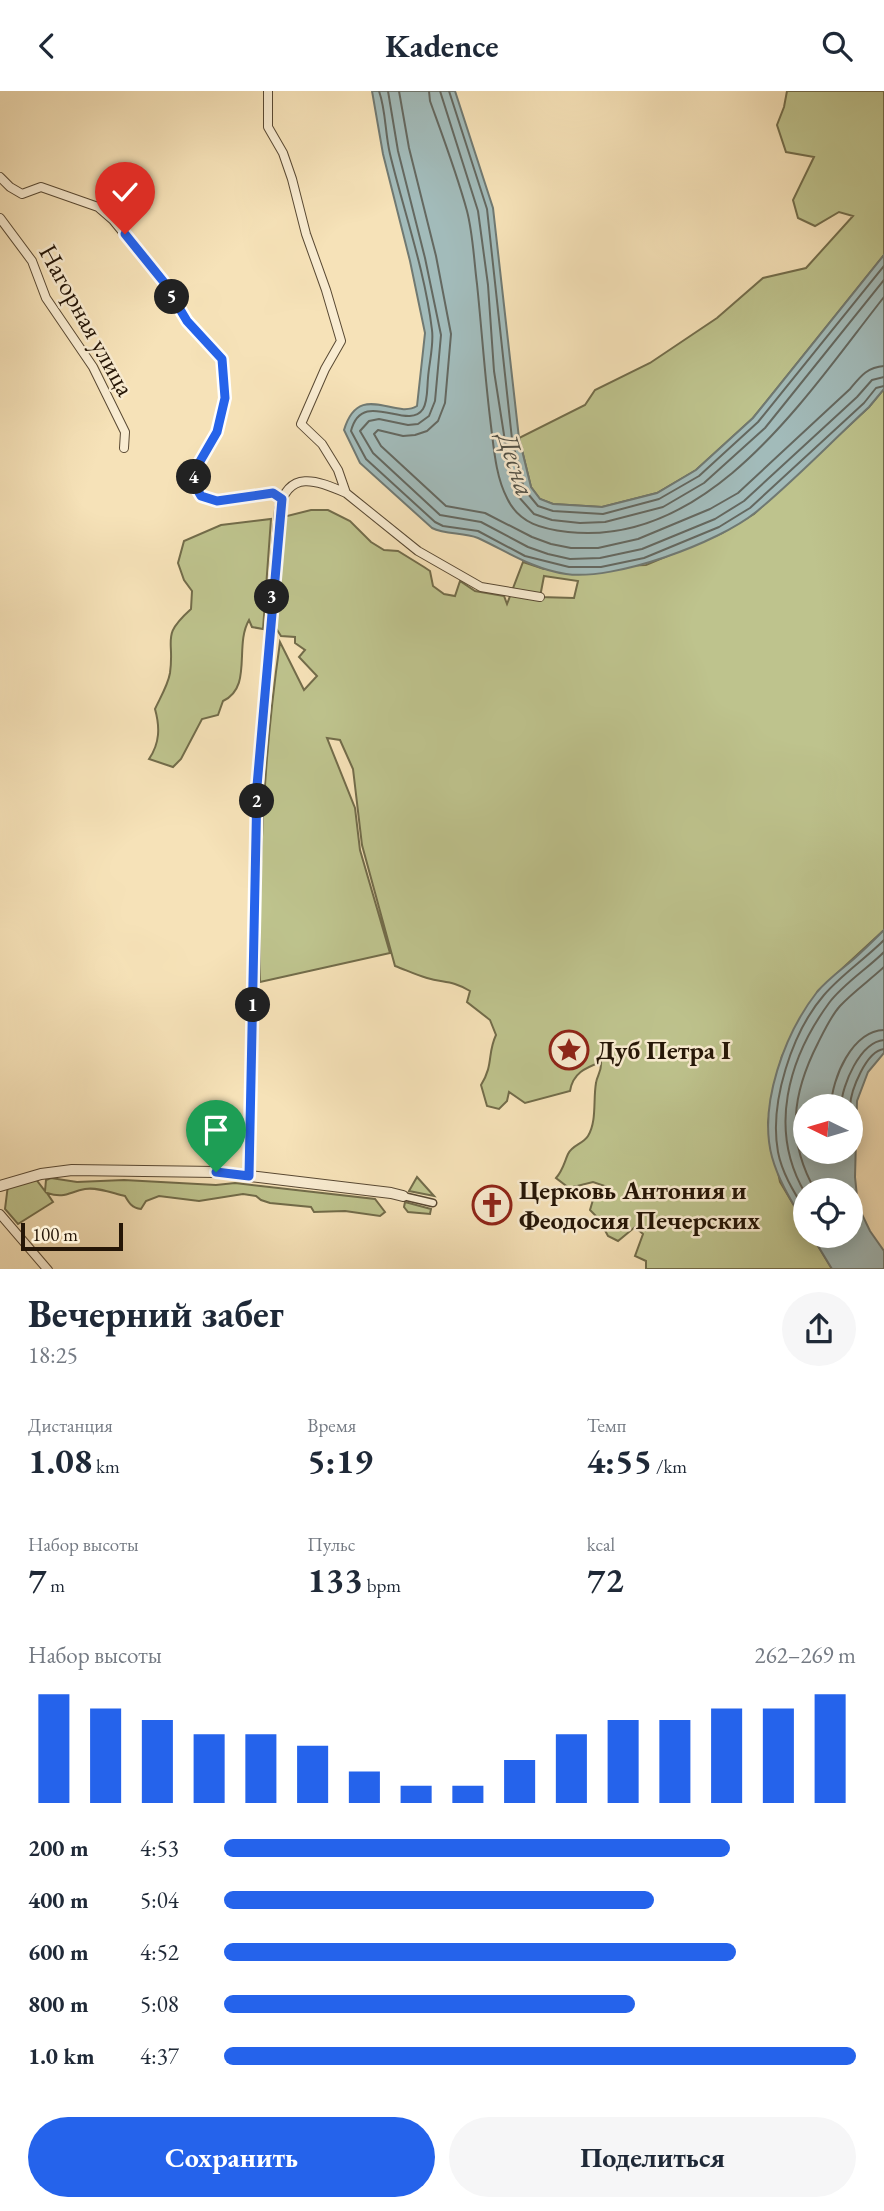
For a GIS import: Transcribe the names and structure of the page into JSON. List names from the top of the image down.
{
  "streets": {
    "street": ["Нагорная улица"]
  },
  "water": ["Десна"],
  "places": {
    "place": ["Дуб Петра I"],
    "church": ["Церковь Антония и Феодосия Печерских"]
  },
  "scale_bar": "100 m",
  "north": "left",
  "page": {
    "header": "Kadence",
    "pins": [
      "5",
      "4",
      "3",
      "2",
      "1"
    ],
    "scale": "100 m",
    "heading": ["Вечерний забег", "18:25"],
    "stats": [
      ["Дистанция", "1.08 km"],
      ["Время", "5:19"],
      ["Темп", "4:55 /km"],
      ["Набор высоты", "7 m"],
      ["Пульс", "133 bpm"],
      ["kcal", "72"]
    ],
    "chart": ["Набор высоты", "262–269 m"],
    "list": [
      {
        "name": "200 m",
        "note": "4:53"
      },
      {
        "name": "400 m",
        "note": "5:04"
      },
      {
        "name": "600 m",
        "note": "4:52"
      },
      {
        "name": "800 m",
        "note": "5:08"
      },
      {
        "name": "1.0 km",
        "note": "4:37"
      }
    ],
    "buttons": ["Сохранить", "Поделиться"]
  }
}
